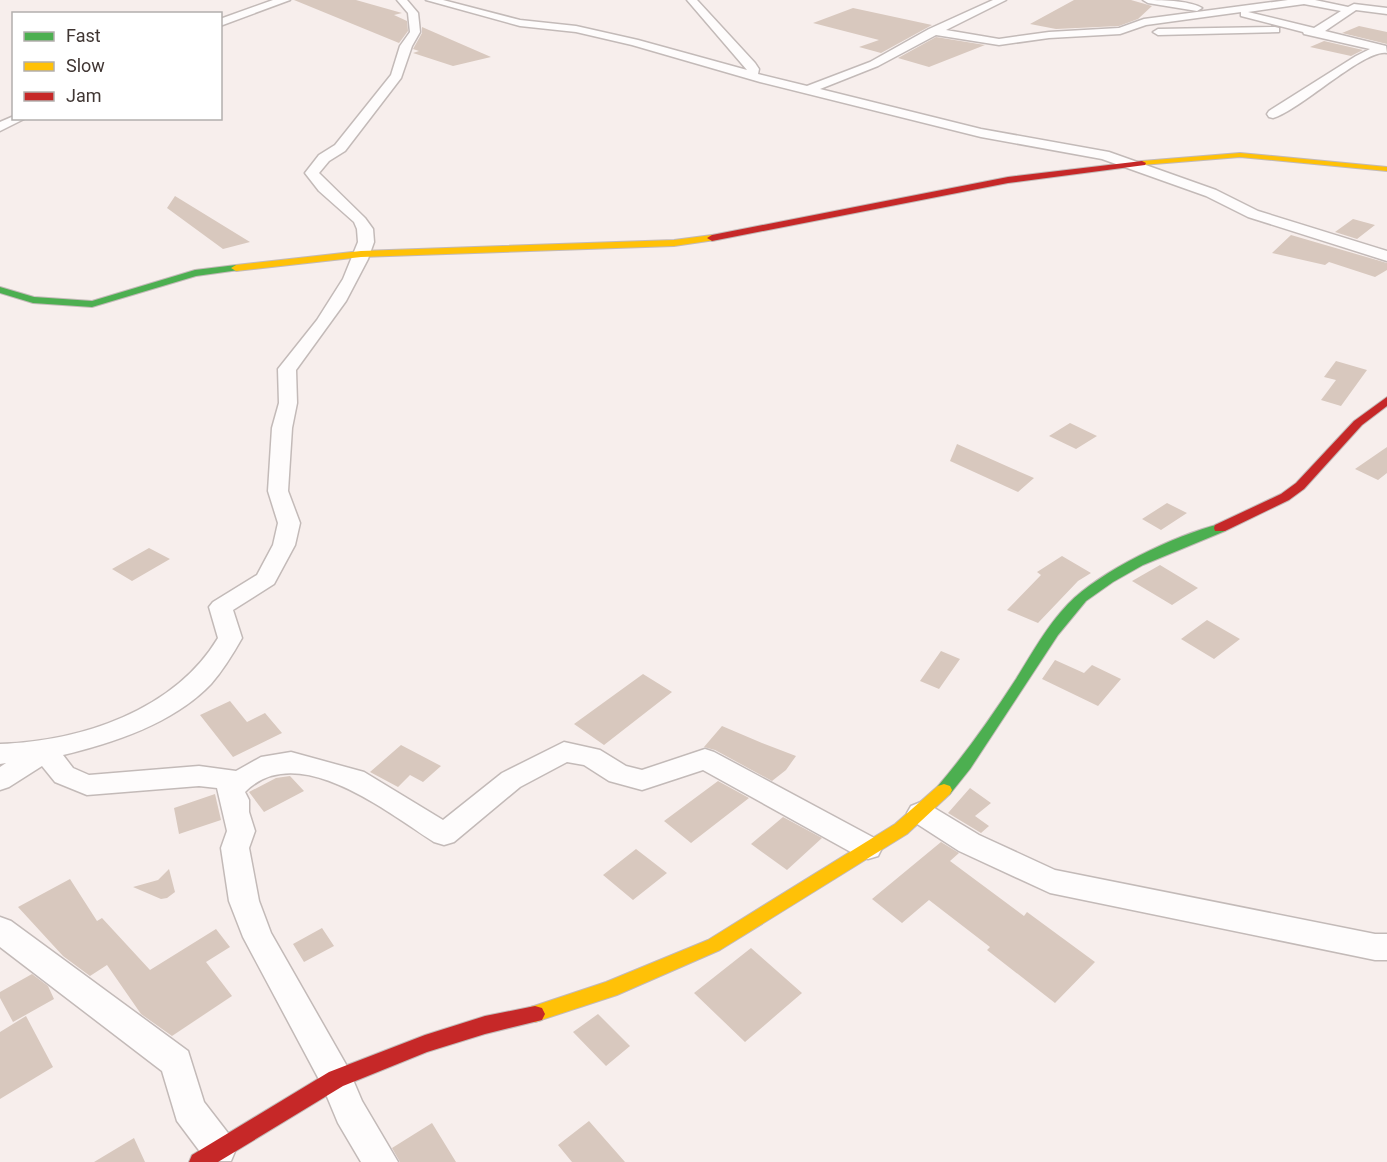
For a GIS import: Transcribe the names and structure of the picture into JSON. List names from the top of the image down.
{
  "legend": ["Fast", "Slow", "Jam"]
}
